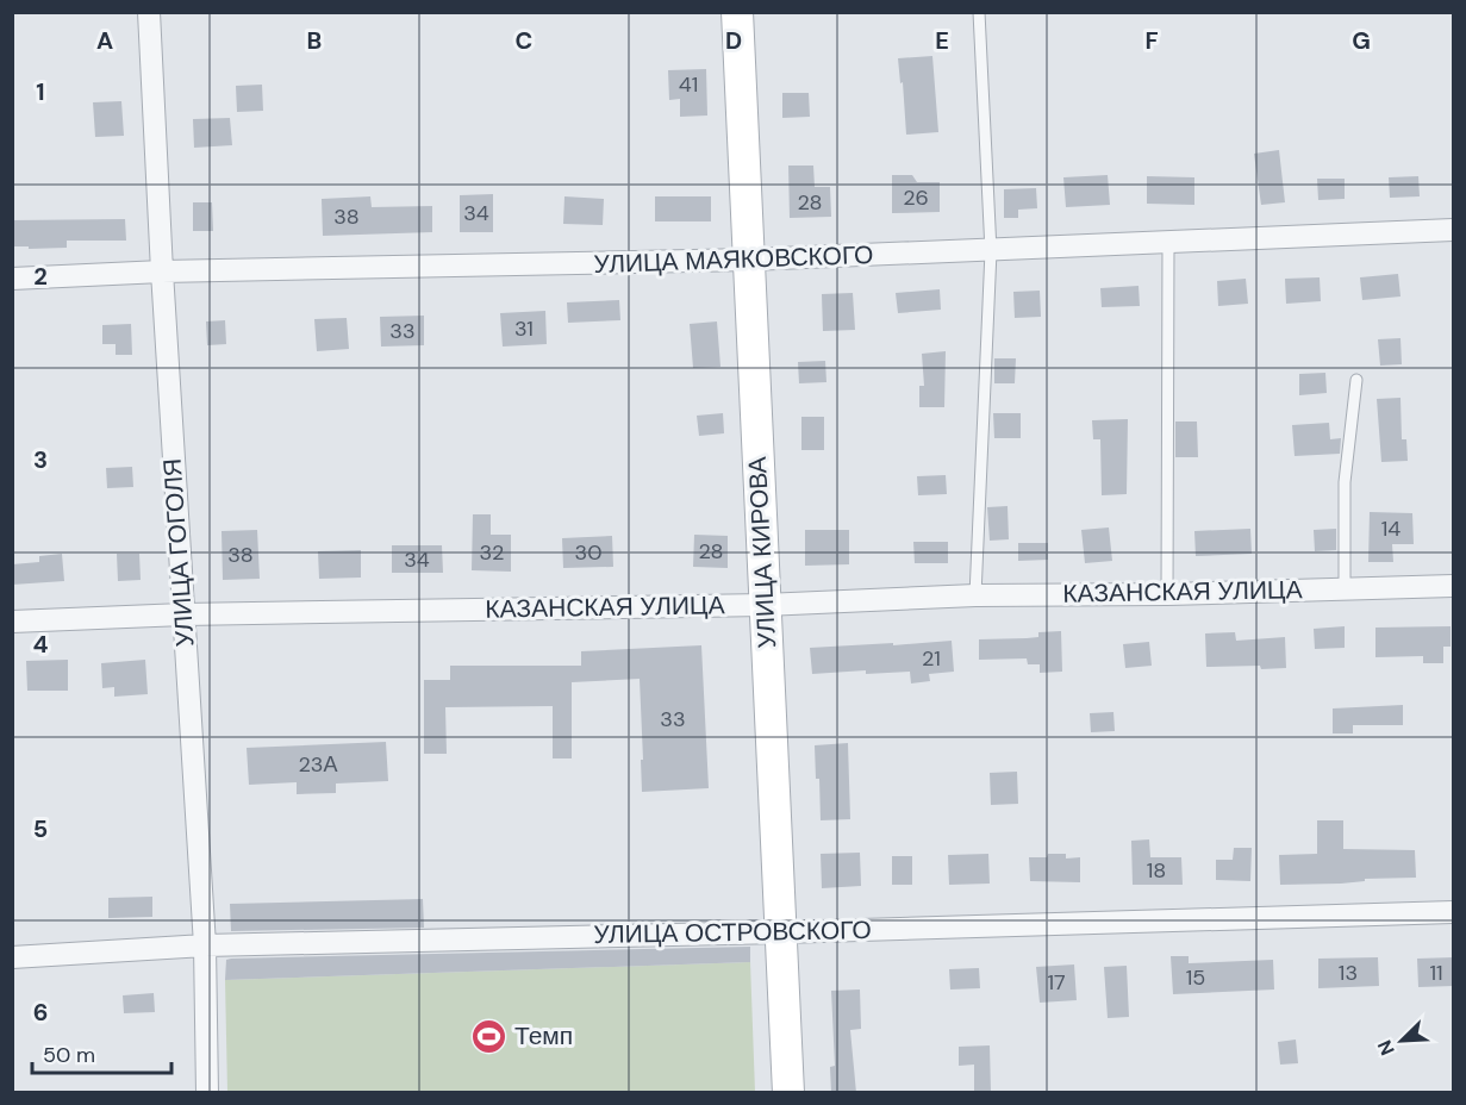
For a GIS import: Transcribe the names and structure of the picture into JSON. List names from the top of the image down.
{
  "streets": {
    "street": [
      "УЛИЦА МАЯКОВСКОГО",
      "УЛИЦА ГОГОЛЯ",
      "УЛИЦА КИРОВА",
      "КАЗАНСКАЯ УЛИЦА",
      "УЛИЦА ОСТРОВСКОГО"
    ]
  },
  "crossings": [
    ["УЛИЦА МАЯКОВСКОГО", "УЛИЦА ГОГОЛЯ"],
    ["УЛИЦА МАЯКОВСКОГО", "УЛИЦА КИРОВА"],
    ["УЛИЦА ГОГОЛЯ", "КАЗАНСКАЯ УЛИЦА"],
    ["УЛИЦА ГОГОЛЯ", "УЛИЦА ОСТРОВСКОГО"],
    ["УЛИЦА КИРОВА", "КАЗАНСКАЯ УЛИЦА"],
    ["УЛИЦА КИРОВА", "УЛИЦА ОСТРОВСКОГО"]
  ],
  "places": {
    "sports": ["Темп"]
  },
  "house_numbers": [
    "41",
    "26",
    "28",
    "34",
    "38",
    "31",
    "33",
    "14",
    "28",
    "32",
    "30",
    "38",
    "34",
    "21",
    "33",
    "23А",
    "18",
    "13",
    "11",
    "15",
    "17"
  ],
  "scale_bar": "50 m",
  "north": "bottom left",
  "grid": {
    "columns": [
      "A",
      "B",
      "C",
      "D",
      "E",
      "F",
      "G"
    ],
    "rows": [
      "1",
      "2",
      "3",
      "4",
      "5",
      "6"
    ]
  }
}
